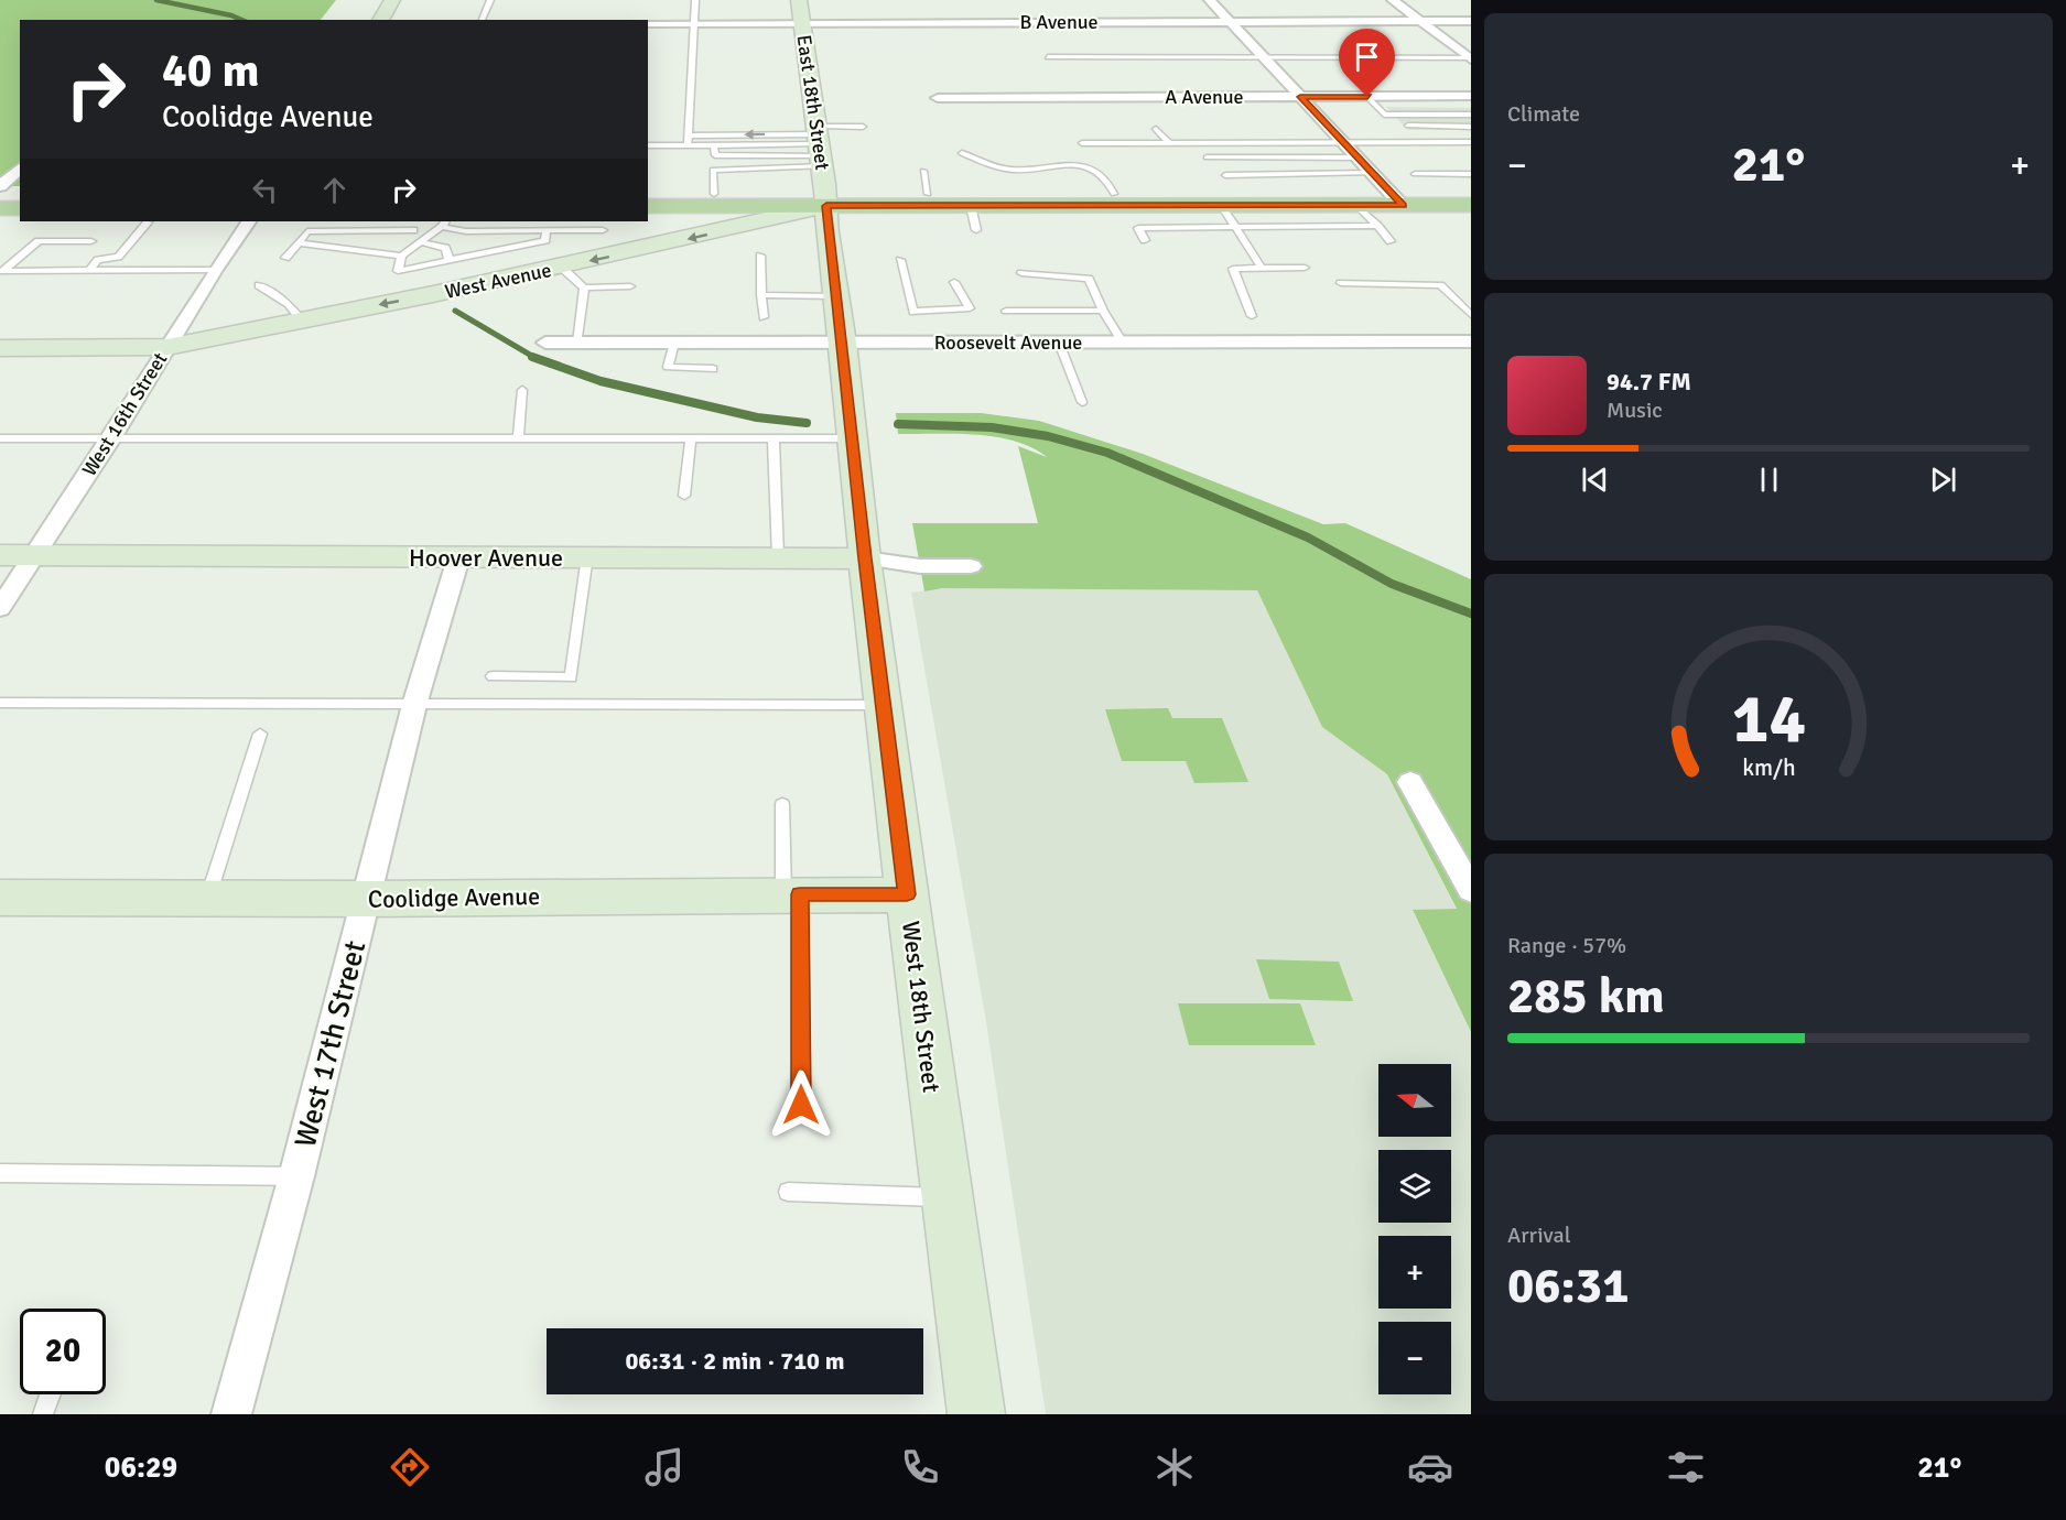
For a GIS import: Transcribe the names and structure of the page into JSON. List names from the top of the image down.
{
  "streets": {
    "street": [
      "B Avenue",
      "A Avenue",
      "East 18th Street",
      "West Avenue",
      "Roosevelt Avenue",
      "West 16th Street",
      "Hoover Avenue",
      "Coolidge Avenue",
      "West 18th Street",
      "West 17th Street"
    ]
  },
  "crossings": [
    ["B Avenue", "East 18th Street"],
    ["East 18th Street", "West Avenue"],
    ["East 18th Street", "West 18th Street"],
    ["West Avenue", "West 16th Street"],
    ["West Avenue", "West 18th Street"],
    ["Roosevelt Avenue", "West 18th Street"],
    ["West 16th Street", "Hoover Avenue"],
    ["Hoover Avenue", "West 18th Street"],
    ["Hoover Avenue", "West 17th Street"],
    ["Coolidge Avenue", "West 18th Street"],
    ["Coolidge Avenue", "West 17th Street"]
  ],
  "one_way": ["West Avenue"],
  "north": "left",
  "page": {
    "tile": [
      "Climate",
      ["Range · 57%", "285 km"],
      ["Arrival", "06:31"]
    ],
    "turn": ["40 m", "Coolidge Avenue"],
    "heat": ["−", "21°", "+"],
    "song": ["94.7 FM", "Music"],
    "map_buttons": ["+", "−"],
    "limit": "20",
    "trip": "06:31 · 2 min · 710 m",
    "tabs": ["06:29", "21°"],
    "gauge": ["14", "km/h"]
  }
}
